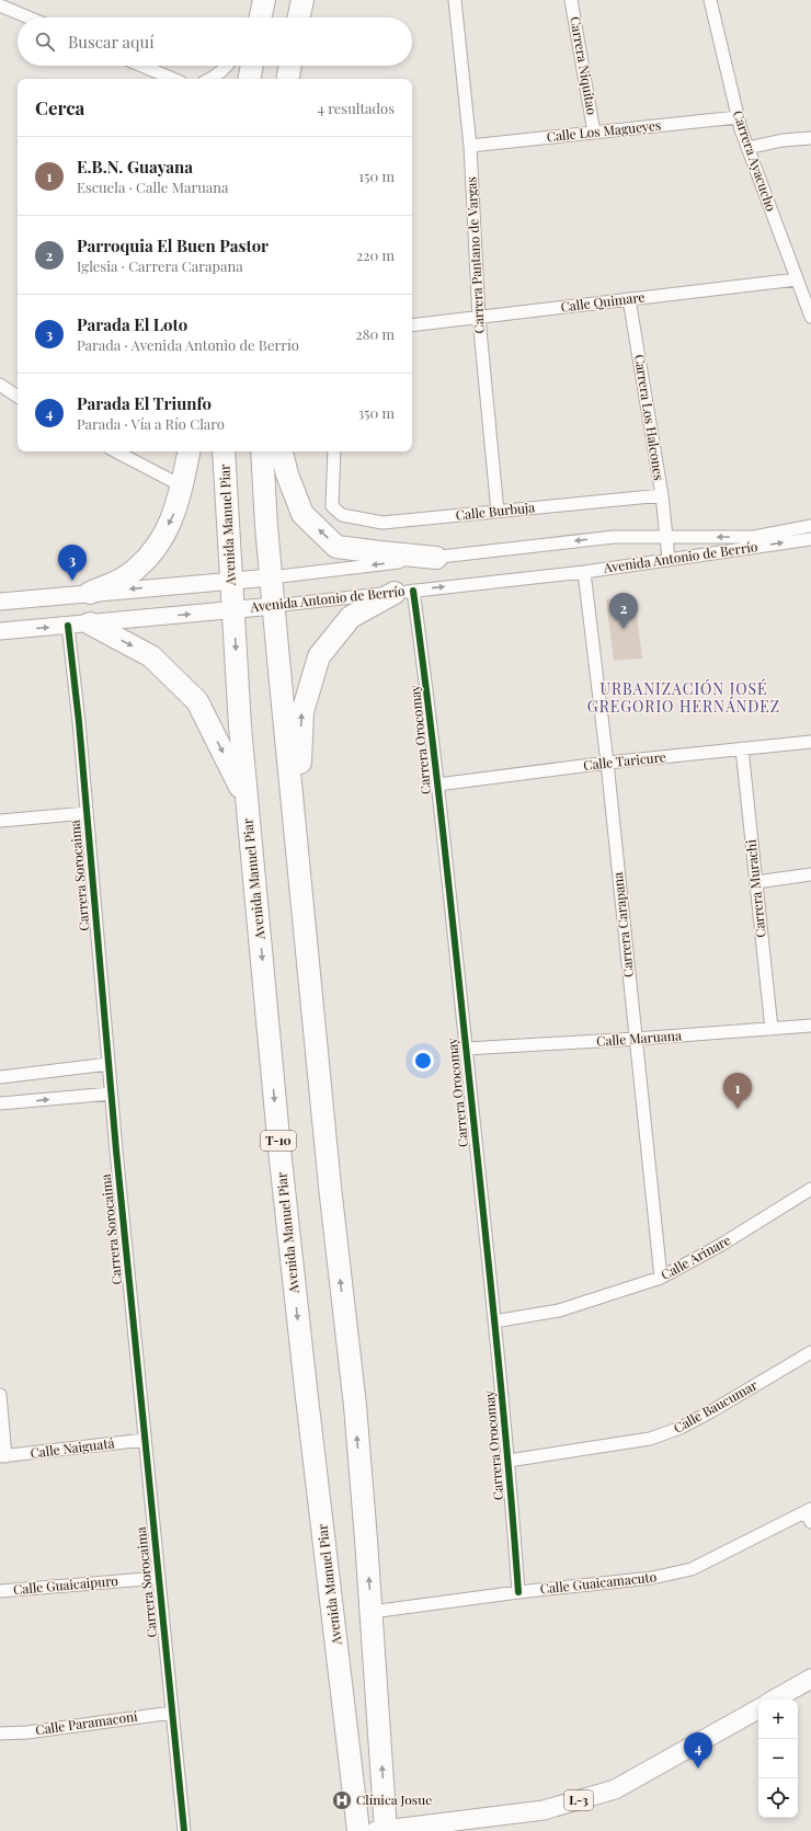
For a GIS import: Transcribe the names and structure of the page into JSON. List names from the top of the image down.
{
  "streets": {
    "highway": ["Avenida Manuel Piar", "T-10"],
    "main road": ["L-3"],
    "street": [
      "Carrera Niquitao",
      "Calle Los Magueyes",
      "Carrera Ayacucho",
      "Carrera Pantano de Vargas",
      "Calle Quimare",
      "Carrera Los Halcones",
      "Calle Burbuja",
      "Avenida Antonio de Berrío",
      "Carrera Orocomay",
      "Calle Taricure",
      "Carrera Sorocaima",
      "Carrera Murachi",
      "Carrera Carapana",
      "Calle Maruana",
      "Calle Arinare",
      "Calle Baucumar",
      "Calle Naiguatá",
      "Calle Guaicamacuto",
      "Calle Guaicaipuro",
      "Calle Paramaconí"
    ]
  },
  "crossings": [
    ["Carrera Niquitao", "Calle Los Magueyes"],
    ["Calle Los Magueyes", "Carrera Ayacucho"],
    ["Calle Los Magueyes", "Carrera Pantano de Vargas"],
    ["Carrera Ayacucho", "Calle Quimare"],
    ["Carrera Pantano de Vargas", "Calle Quimare"],
    ["Carrera Pantano de Vargas", "Calle Burbuja"],
    ["Calle Quimare", "Carrera Los Halcones"],
    ["Carrera Los Halcones", "Calle Burbuja"],
    ["Carrera Los Halcones", "Avenida Antonio de Berrío"],
    ["Avenida Manuel Piar", "Avenida Antonio de Berrío"],
    ["Avenida Antonio de Berrío", "Carrera Orocomay"],
    ["Avenida Antonio de Berrío", "Carrera Sorocaima"],
    ["Avenida Antonio de Berrío", "Carrera Carapana"],
    ["Carrera Orocomay", "Calle Taricure"],
    ["Carrera Orocomay", "Calle Maruana"],
    ["Carrera Orocomay", "Calle Arinare"],
    ["Carrera Orocomay", "Calle Baucumar"],
    ["Carrera Orocomay", "Calle Guaicamacuto"],
    ["Calle Taricure", "Carrera Murachi"],
    ["Calle Taricure", "Carrera Carapana"],
    ["Carrera Sorocaima", "Calle Naiguatá"],
    ["Carrera Sorocaima", "Calle Guaicaipuro"],
    ["Carrera Sorocaima", "Calle Paramaconí"],
    ["Carrera Murachi", "Calle Maruana"],
    ["Carrera Carapana", "Calle Maruana"],
    ["Carrera Carapana", "Calle Arinare"]
  ],
  "districts": ["URBANIZACIÓN JOSÉ GREGORIO HERNÁNDEZ"],
  "places": {
    "hospital": ["Clínica Josue"]
  },
  "page": {
    "search": "Buscar aquí",
    "heading": ["Cerca", "4 resultados"],
    "list": [
      {
        "mark": "1",
        "name": "E.B.N. Guayana",
        "note": "Escuela · Calle Maruana",
        "value": "150 m"
      },
      {
        "mark": "2",
        "name": "Parroquia El Buen Pastor",
        "note": "Iglesia · Carrera Carapana",
        "value": "220 m"
      },
      {
        "mark": "3",
        "name": "Parada El Loto",
        "note": "Parada · Avenida Antonio de Berrío",
        "value": "280 m"
      },
      {
        "mark": "4",
        "name": "Parada El Triunfo",
        "note": "Parada · Vía a Río Claro",
        "value": "350 m"
      }
    ],
    "pins": [
      "3",
      "2",
      "1",
      "4"
    ],
    "map_buttons": ["+", "−"]
  }
}
